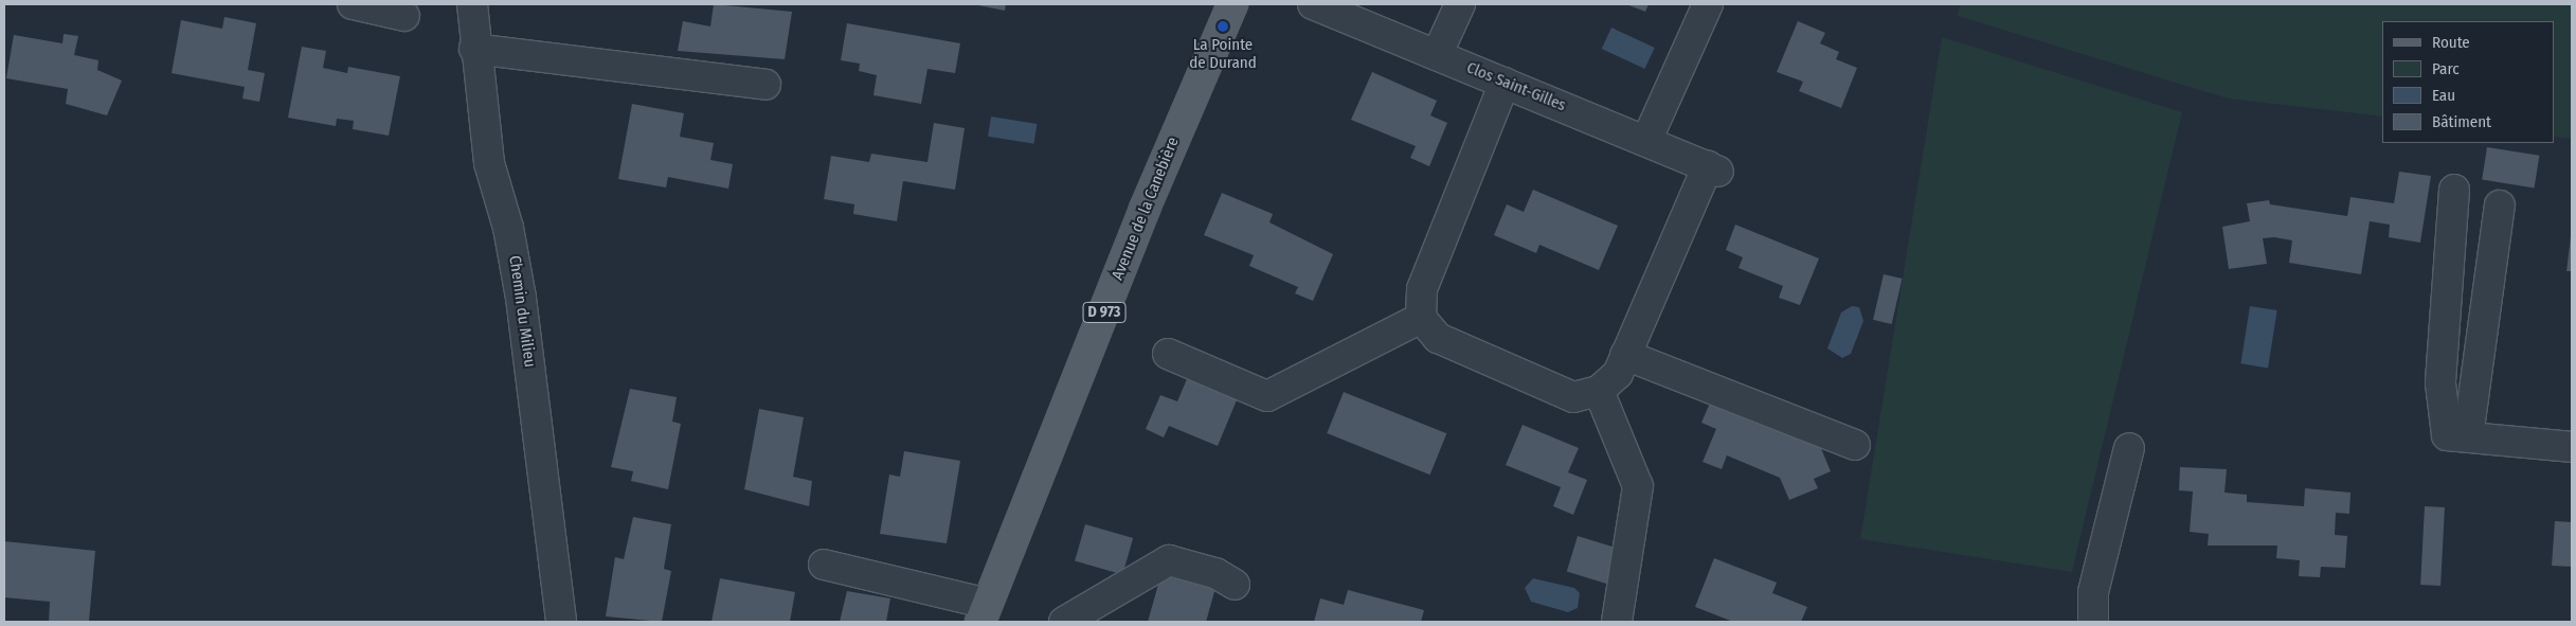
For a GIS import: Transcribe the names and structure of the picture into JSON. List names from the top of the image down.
{
  "streets": {
    "main road": ["Avenue de la Canebière", "D 973"],
    "street": ["Clos Saint-Gilles", "Chemin du Milieu"]
  },
  "places": ["La Pointe de Durand"],
  "legend": [
    "Route",
    "Parc",
    "Eau",
    "Bâtiment"
  ]
}
